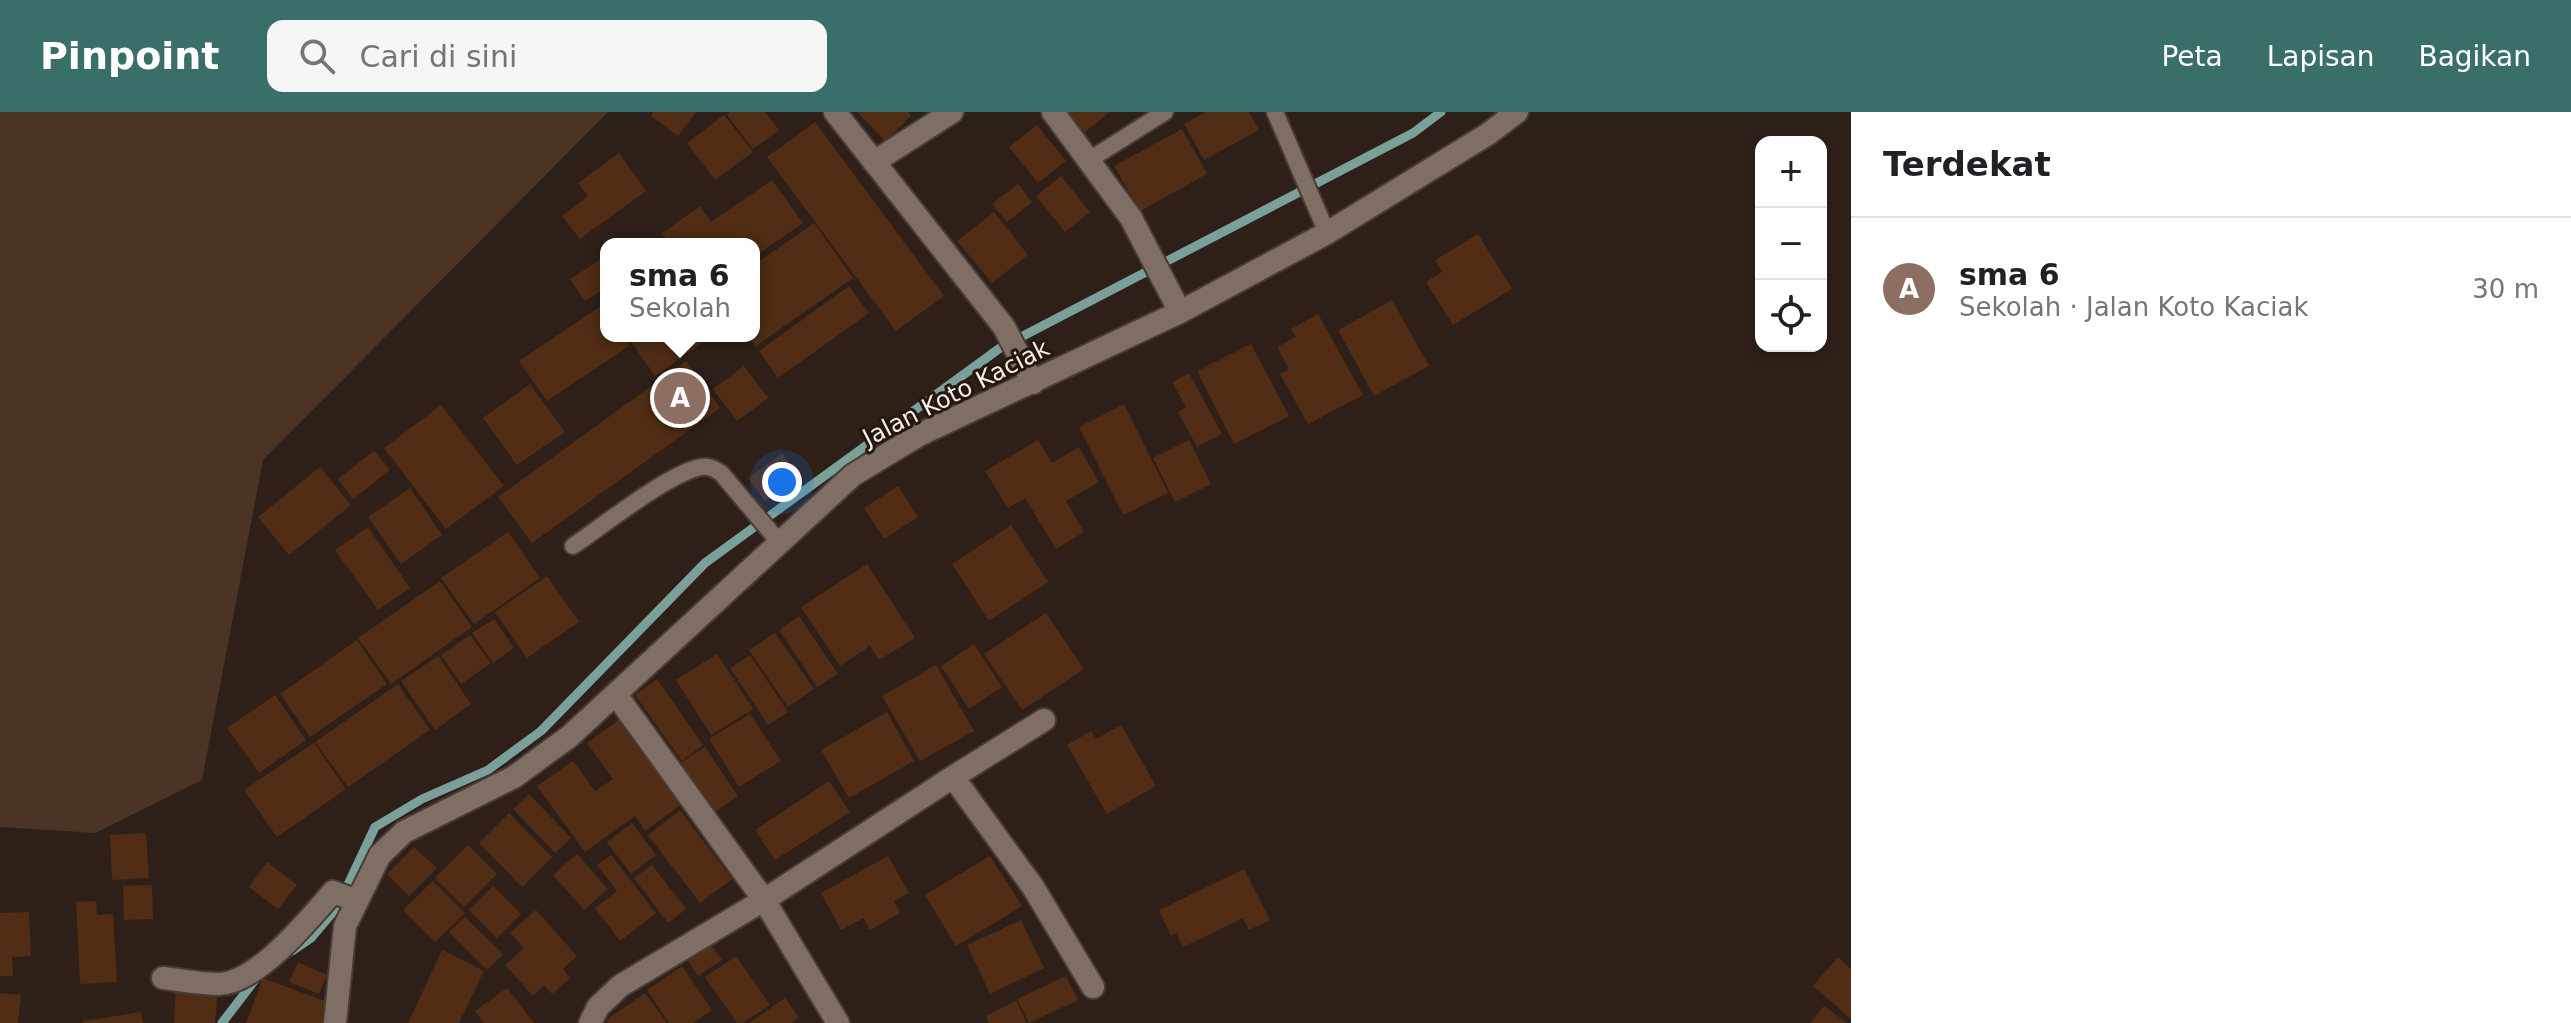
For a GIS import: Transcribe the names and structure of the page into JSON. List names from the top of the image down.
{
  "streets": {
    "street": ["Jalan Koto Kaciak"]
  },
  "page": {
    "header": "Pinpoint",
    "search": "Cari di sini",
    "nav": ["Peta", "Lapisan", "Bagikan"],
    "heading": "Terdekat",
    "map_buttons": ["+", "−"],
    "list": [
      {
        "mark": "A",
        "name": "sma 6",
        "note": "Sekolah · Jalan Koto Kaciak",
        "value": "30 m"
      }
    ],
    "popup": ["sma 6", "Sekolah"],
    "pins": "A"
  }
}
